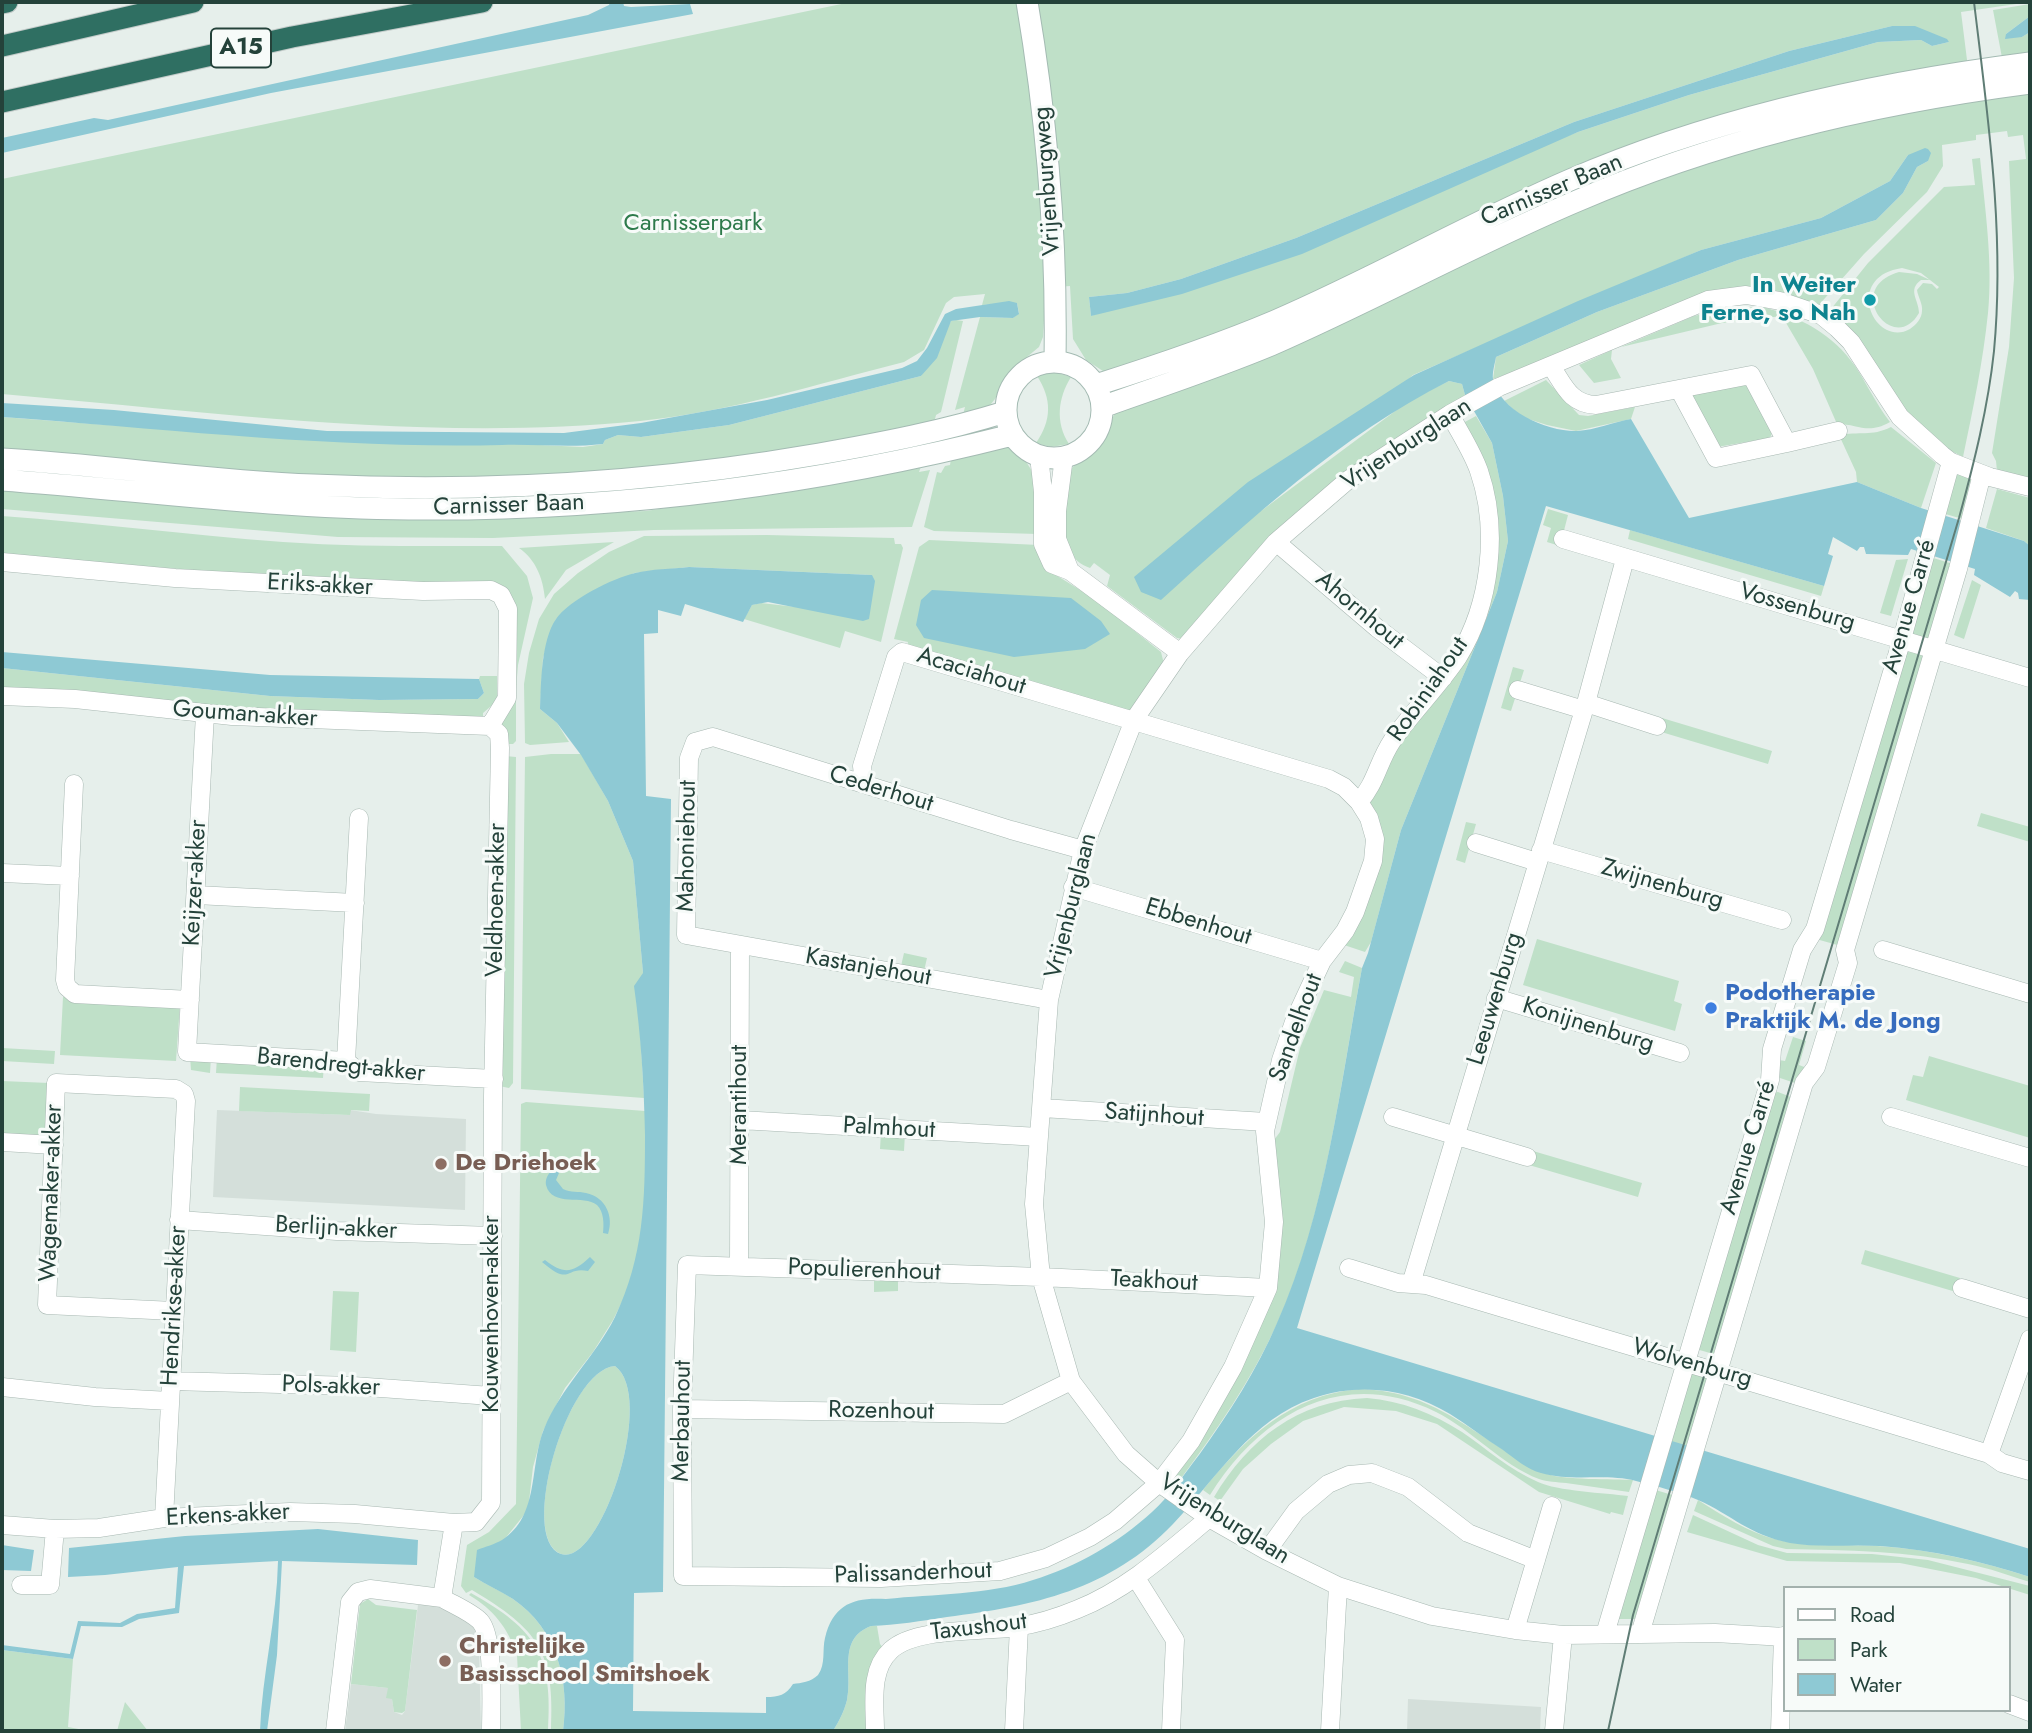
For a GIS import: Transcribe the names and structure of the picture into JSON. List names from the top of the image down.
{
  "streets": {
    "highway": ["A15"],
    "main road": ["Vrijenburgweg", "Carnisser Baan"],
    "street": [
      "Vrijenburglaan",
      "Eriks-akker",
      "Avenue Carré",
      "Vossenburg",
      "Ahornhout",
      "Acaciahout",
      "Robiniahout",
      "Gouman-akker",
      "Cederhout",
      "Mahoniehout",
      "Keijzer-akker",
      "Zwijnenburg",
      "Veldhoen-akker",
      "Ebbenhout",
      "Kastanjehout",
      "Leeuwenburg",
      "Konijnenburg",
      "Sandelhout",
      "Barendregt-akker",
      "Merantihout",
      "Satijnhout",
      "Palmhout",
      "Wagemaker-akker",
      "Berlijn-akker",
      "Populierenhout",
      "Teakhout",
      "Hendrikse-akker",
      "Kouwenhoven-akker",
      "Wolvenburg",
      "Pols-akker",
      "Rozenhout",
      "Merbauhout",
      "Erkens-akker",
      "Palissanderhout",
      "Taxushout"
    ]
  },
  "crossings": [
    ["Vrijenburgweg", "Carnisser Baan"],
    ["Vrijenburglaan", "Avenue Carré"],
    ["Vrijenburglaan", "Ahornhout"],
    ["Vrijenburglaan", "Acaciahout"],
    ["Vrijenburglaan", "Robiniahout"],
    ["Vrijenburglaan", "Cederhout"],
    ["Vrijenburglaan", "Ebbenhout"],
    ["Vrijenburglaan", "Kastanjehout"],
    ["Vrijenburglaan", "Sandelhout"],
    ["Vrijenburglaan", "Satijnhout"],
    ["Vrijenburglaan", "Palmhout"],
    ["Vrijenburglaan", "Populierenhout"],
    ["Vrijenburglaan", "Teakhout"],
    ["Vrijenburglaan", "Rozenhout"],
    ["Vrijenburglaan", "Palissanderhout"],
    ["Vrijenburglaan", "Taxushout"],
    ["Eriks-akker", "Gouman-akker"],
    ["Eriks-akker", "Veldhoen-akker"],
    ["Avenue Carré", "Vossenburg"],
    ["Avenue Carré", "Wolvenburg"],
    ["Vossenburg", "Leeuwenburg"],
    ["Ahornhout", "Robiniahout"],
    ["Acaciahout", "Cederhout"],
    ["Acaciahout", "Sandelhout"],
    ["Robiniahout", "Sandelhout"],
    ["Gouman-akker", "Keijzer-akker"],
    ["Gouman-akker", "Veldhoen-akker"],
    ["Cederhout", "Mahoniehout"],
    ["Mahoniehout", "Kastanjehout"],
    ["Keijzer-akker", "Barendregt-akker"],
    ["Zwijnenburg", "Leeuwenburg"],
    ["Veldhoen-akker", "Barendregt-akker"],
    ["Veldhoen-akker", "Kouwenhoven-akker"],
    ["Ebbenhout", "Sandelhout"],
    ["Kastanjehout", "Merantihout"],
    ["Leeuwenburg", "Konijnenburg"],
    ["Leeuwenburg", "Wolvenburg"],
    ["Sandelhout", "Satijnhout"],
    ["Sandelhout", "Teakhout"],
    ["Sandelhout", "Palissanderhout"],
    ["Barendregt-akker", "Kouwenhoven-akker"],
    ["Merantihout", "Palmhout"],
    ["Merantihout", "Populierenhout"],
    ["Wagemaker-akker", "Hendrikse-akker"],
    ["Berlijn-akker", "Hendrikse-akker"],
    ["Berlijn-akker", "Kouwenhoven-akker"],
    ["Populierenhout", "Teakhout"],
    ["Populierenhout", "Merbauhout"],
    ["Hendrikse-akker", "Pols-akker"],
    ["Hendrikse-akker", "Erkens-akker"],
    ["Kouwenhoven-akker", "Pols-akker"],
    ["Kouwenhoven-akker", "Erkens-akker"],
    ["Rozenhout", "Merbauhout"],
    ["Merbauhout", "Palissanderhout"]
  ],
  "parks": ["Carnisserpark"],
  "places": [
    "In Weiter Ferne, so Nah",
    "Podotherapie Praktijk M. de Jong",
    "De Driehoek",
    "Christelijke Basisschool Smitshoek"
  ],
  "legend": ["Road", "Park", "Water"]
}
